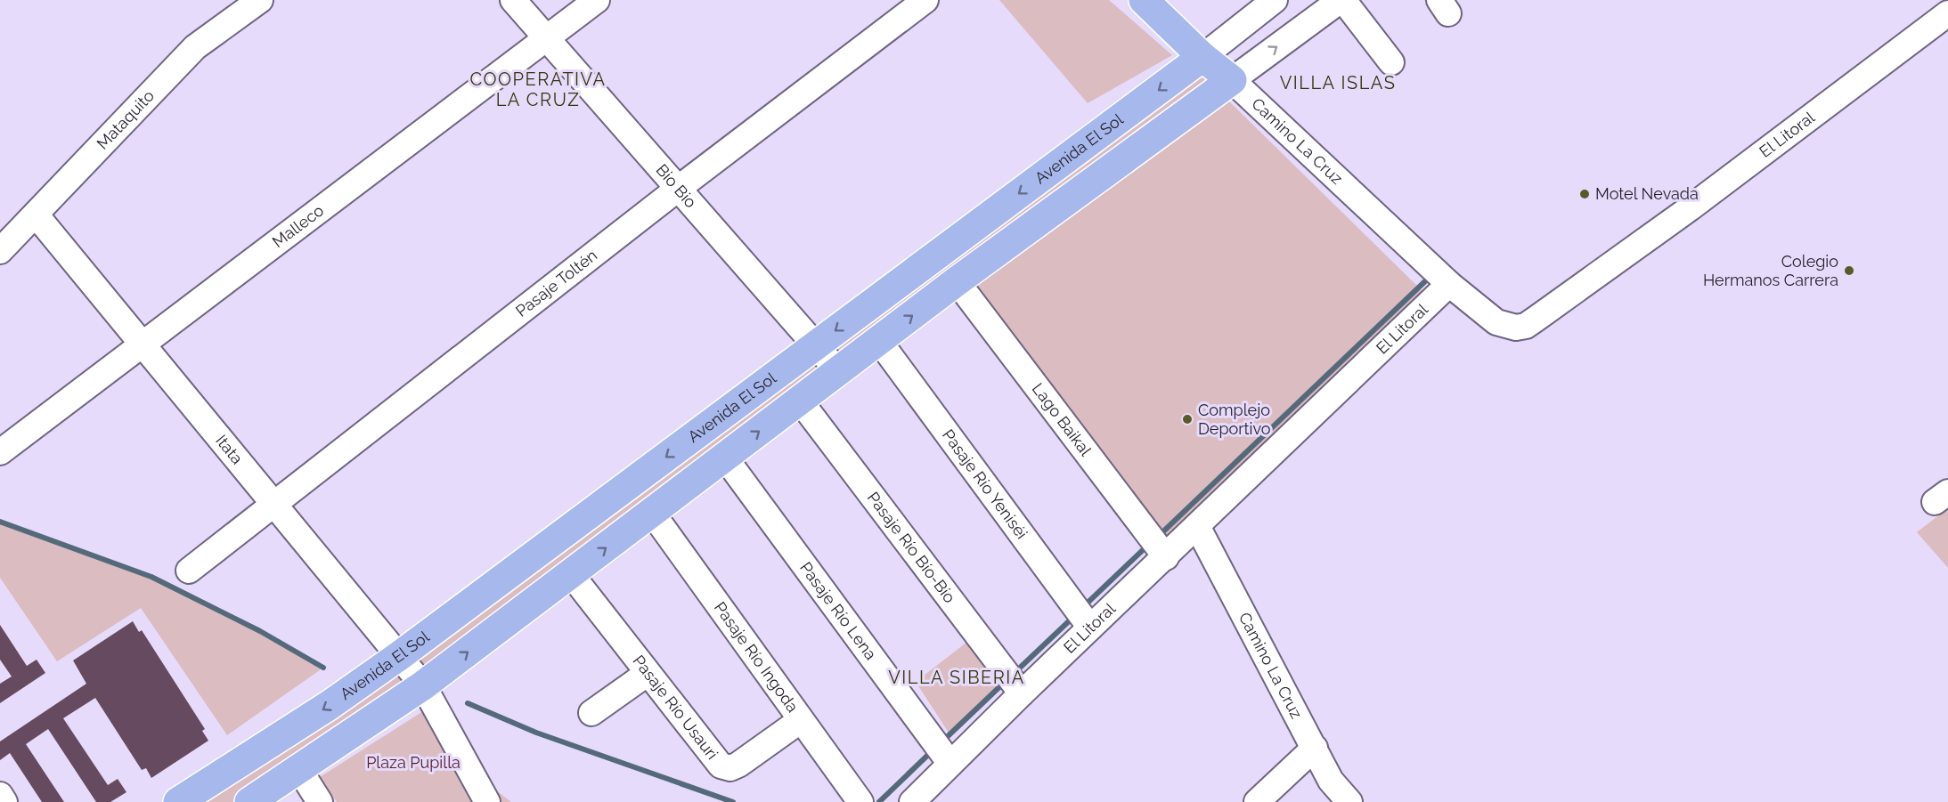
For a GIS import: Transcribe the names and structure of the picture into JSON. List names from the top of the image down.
{
  "streets": {
    "main road": ["Camino La Cruz", "Avenida El Sol"],
    "street": [
      "Mataquito",
      "El Litoral",
      "Bio Bio",
      "Malleco",
      "Pasaje Toltén",
      "Lago Baikal",
      "Itata",
      "Pasaje Río Yeniséi",
      "Pasaje Río Bío-Bío",
      "Pasaje Río Lena",
      "Pasaje Río Ingoda",
      "Pasaje Río Usauri"
    ]
  },
  "crossings": [
    ["Mataquito", "Itata"],
    ["El Litoral", "Camino La Cruz"],
    ["El Litoral", "Lago Baikal"],
    ["El Litoral", "Pasaje Río Yeniséi"],
    ["El Litoral", "Pasaje Río Bío-Bío"],
    ["El Litoral", "Pasaje Río Lena"],
    ["Camino La Cruz", "Avenida El Sol"],
    ["Avenida El Sol", "Bio Bio"],
    ["Avenida El Sol", "Itata"],
    ["Bio Bio", "Malleco"],
    ["Bio Bio", "Pasaje Toltén"],
    ["Malleco", "Itata"],
    ["Pasaje Toltén", "Itata"],
    ["Pasaje Río Ingoda", "Pasaje Río Usauri"]
  ],
  "one_way": ["Avenida El Sol"],
  "districts": ["COOPERATIVA LA CRUZ", "VILLA ISLAS", "VILLA SIBERIA"],
  "parks": ["Plaza Pupilla"],
  "places": ["Motel Nevada", "Colegio Hermanos Carrera", "Complejo Deportivo"]
}
